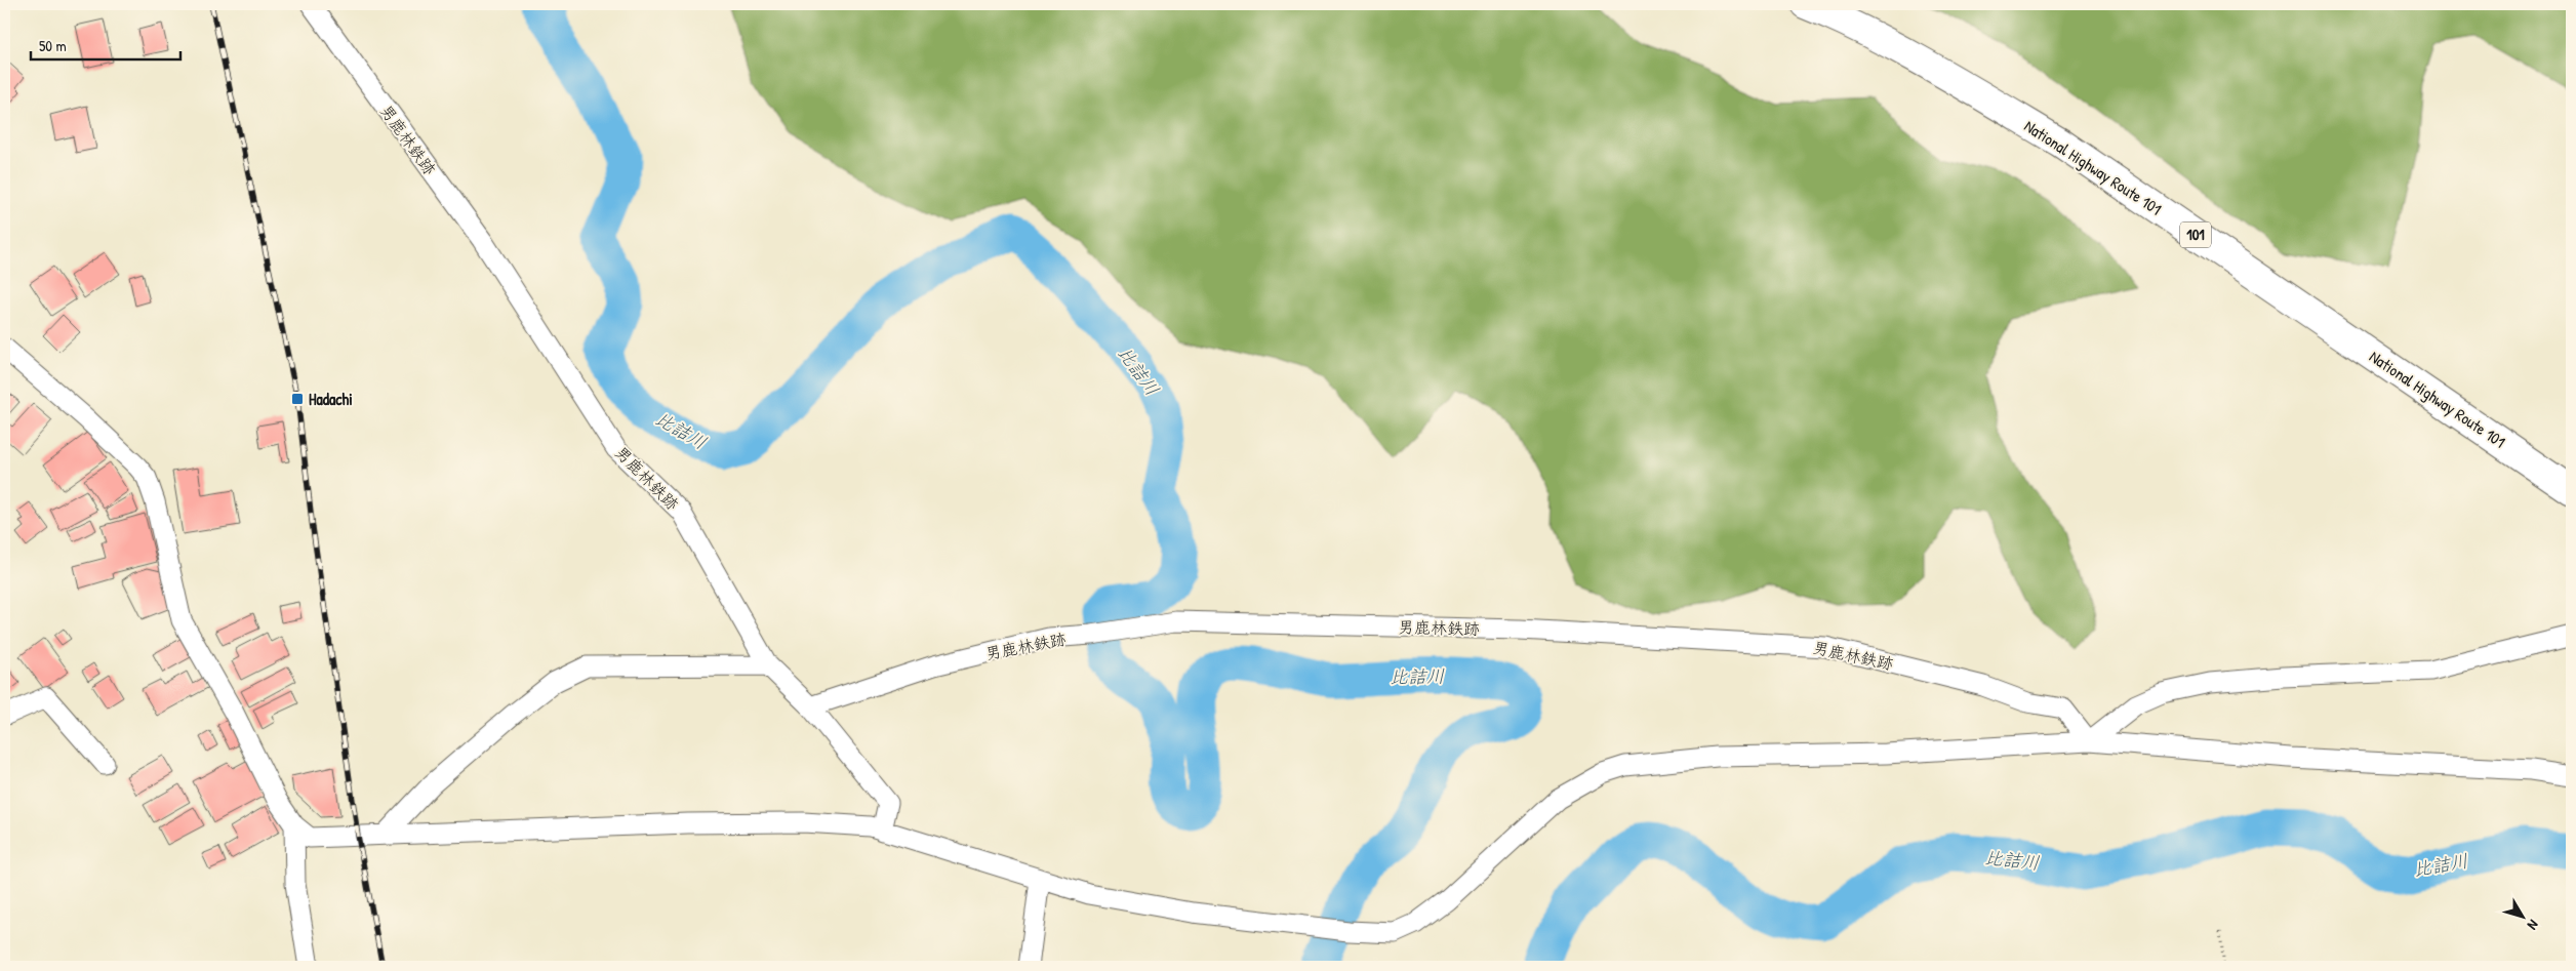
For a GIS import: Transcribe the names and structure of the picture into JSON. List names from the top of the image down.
{
  "streets": {
    "highway": ["National Highway Route 101", "101"],
    "street": ["男鹿林鉄跡"]
  },
  "water": ["比詰川"],
  "places": {
    "transit": ["Hadachi"]
  },
  "scale_bar": "50 m",
  "north": "bottom right"
}
